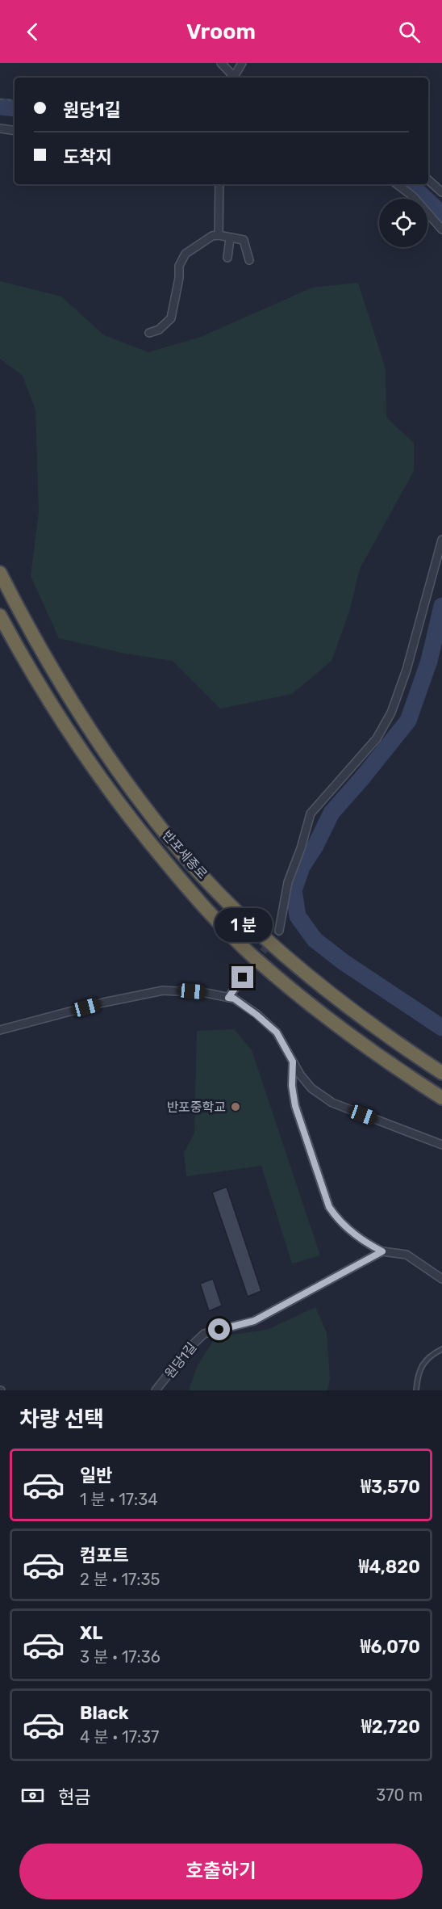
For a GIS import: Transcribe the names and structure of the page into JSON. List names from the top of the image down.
{
  "streets": {
    "highway": ["반포세종로"],
    "street": ["원당1길"]
  },
  "places": ["반포중학교"],
  "page": {
    "header": "Vroom",
    "banner": ["원당1길", "도착지"],
    "bubble": "1 분",
    "heading": "차량 선택",
    "list": [
      {
        "name": "일반",
        "note": "1 분 · 17:34",
        "value": "₩3,570"
      },
      {
        "name": "컴포트",
        "note": "2 분 · 17:35",
        "value": "₩4,820"
      },
      {
        "name": "XL",
        "note": "3 분 · 17:36",
        "value": "₩6,070"
      },
      {
        "name": "Black",
        "note": "4 분 · 17:37",
        "value": "₩2,720"
      }
    ],
    "pay": ["현금", "370 m"],
    "buttons": "호출하기"
  }
}
